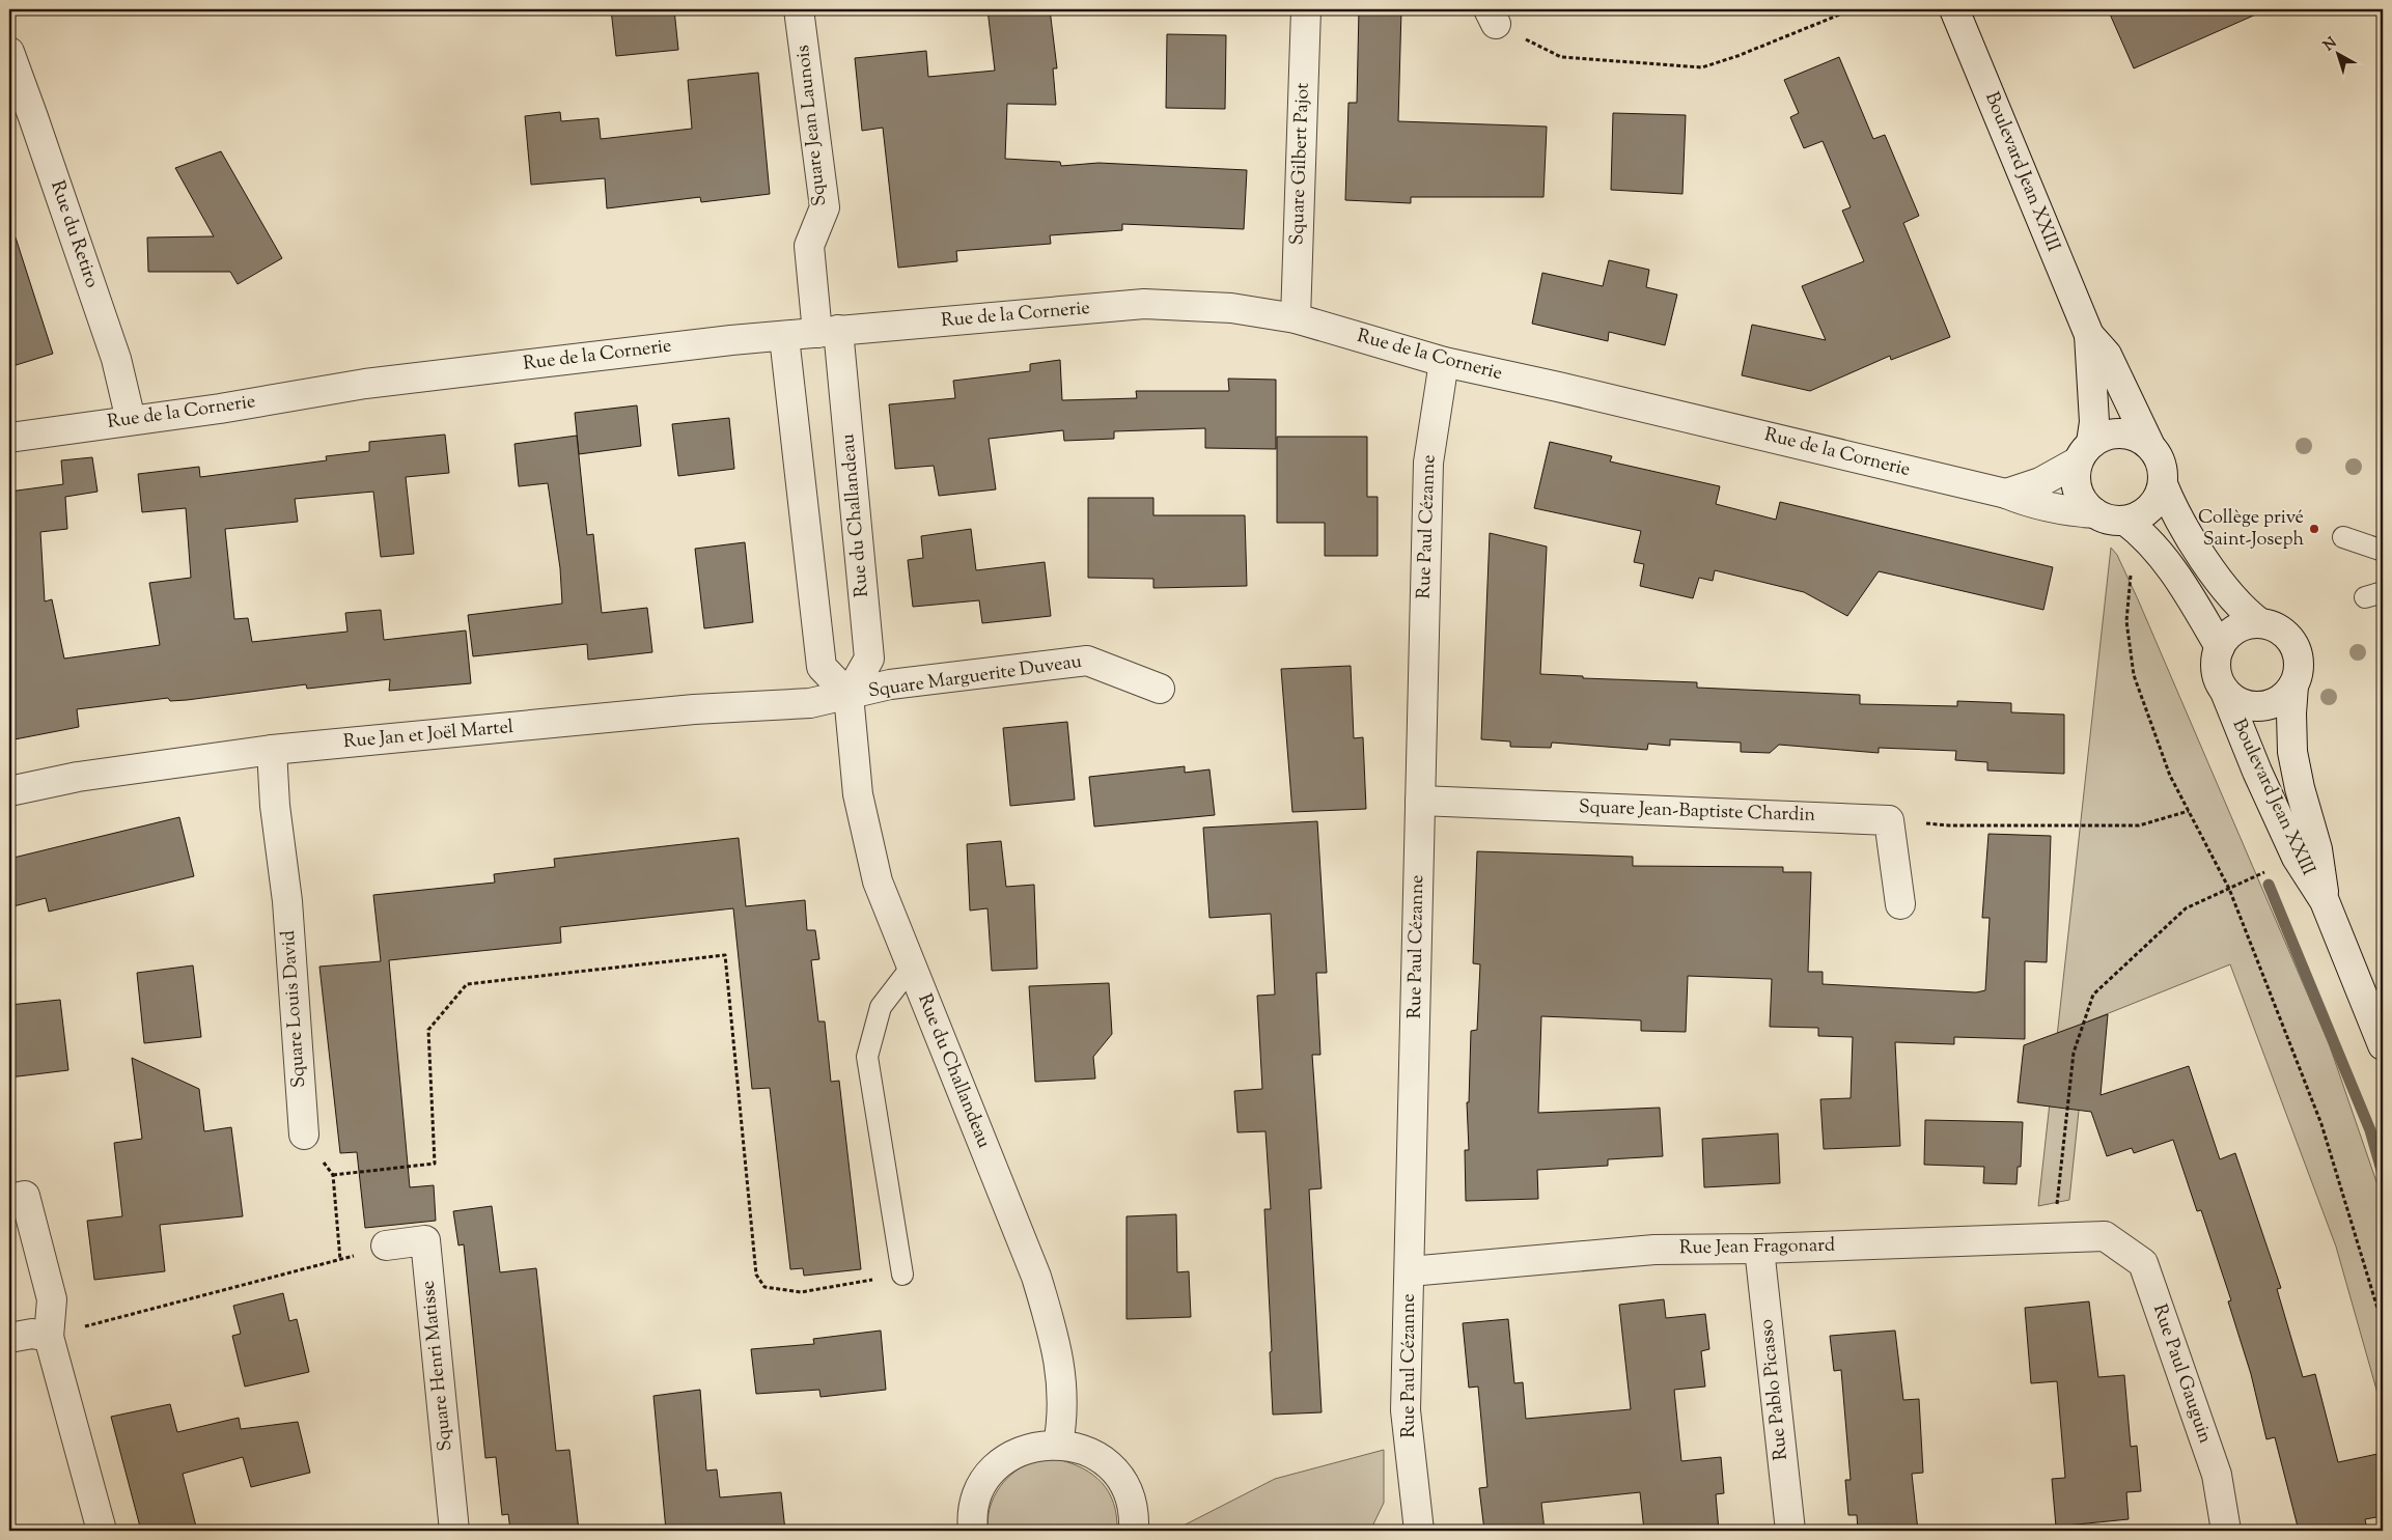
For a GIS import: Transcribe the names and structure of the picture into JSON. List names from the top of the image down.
{
  "streets": {
    "street": [
      "Square Jean Launois",
      "Square Gilbert Pajot",
      "Boulevard Jean XXIII",
      "Rue du Retiro",
      "Rue de la Cornerie",
      "Rue du Challandeau",
      "Rue Paul Cézanne",
      "Square Marguerite Duveau",
      "Rue Jan et Joël Martel",
      "Square Jean-Baptiste Chardin",
      "Square Louis David",
      "Rue Jean Fragonard",
      "Square Henri Matisse",
      "Rue Paul Gauguin",
      "Rue Pablo Picasso"
    ]
  },
  "crossings": [
    ["Square Jean Launois", "Rue de la Cornerie"],
    ["Square Jean Launois", "Rue du Challandeau"],
    ["Square Gilbert Pajot", "Rue de la Cornerie"],
    ["Boulevard Jean XXIII", "Rue de la Cornerie"],
    ["Rue du Retiro", "Rue de la Cornerie"],
    ["Rue de la Cornerie", "Rue du Challandeau"],
    ["Rue de la Cornerie", "Rue Paul Cézanne"],
    ["Rue du Challandeau", "Square Marguerite Duveau"],
    ["Rue du Challandeau", "Rue Jan et Joël Martel"],
    ["Rue Paul Cézanne", "Square Jean-Baptiste Chardin"],
    ["Rue Paul Cézanne", "Rue Jean Fragonard"],
    ["Square Marguerite Duveau", "Rue Jan et Joël Martel"],
    ["Rue Jan et Joël Martel", "Square Louis David"],
    ["Rue Jean Fragonard", "Rue Paul Gauguin"],
    ["Rue Jean Fragonard", "Rue Pablo Picasso"]
  ],
  "places": ["Collège privé Saint-Joseph"],
  "north": "top left"
}
